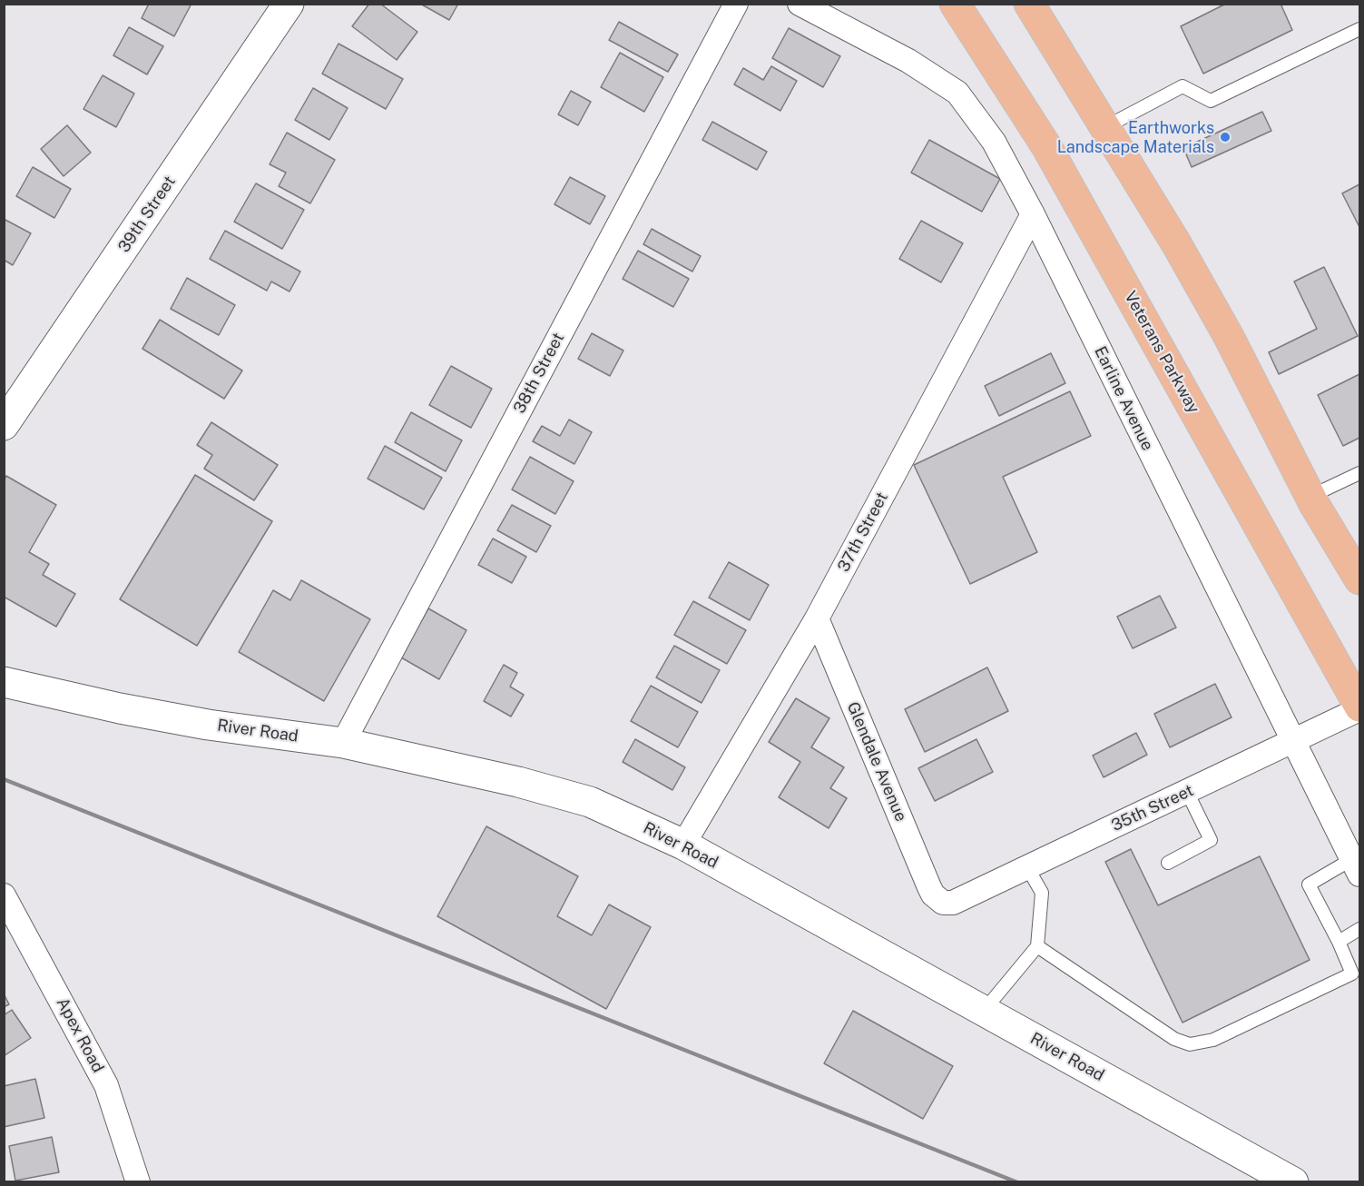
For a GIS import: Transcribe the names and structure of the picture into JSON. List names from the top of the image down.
{
  "streets": {
    "main road": ["39th Street", "Veterans Parkway", "River Road"],
    "street": [
      "38th Street",
      "Earline Avenue",
      "37th Street",
      "Glendale Avenue",
      "35th Street",
      "Apex Road"
    ]
  },
  "crossings": [
    ["Veterans Parkway", "35th Street"],
    ["38th Street", "River Road"],
    ["Earline Avenue", "37th Street"],
    ["Earline Avenue", "35th Street"],
    ["37th Street", "River Road"],
    ["37th Street", "Glendale Avenue"],
    ["Glendale Avenue", "35th Street"]
  ],
  "places": ["Earthworks Landscape Materials"]
}
